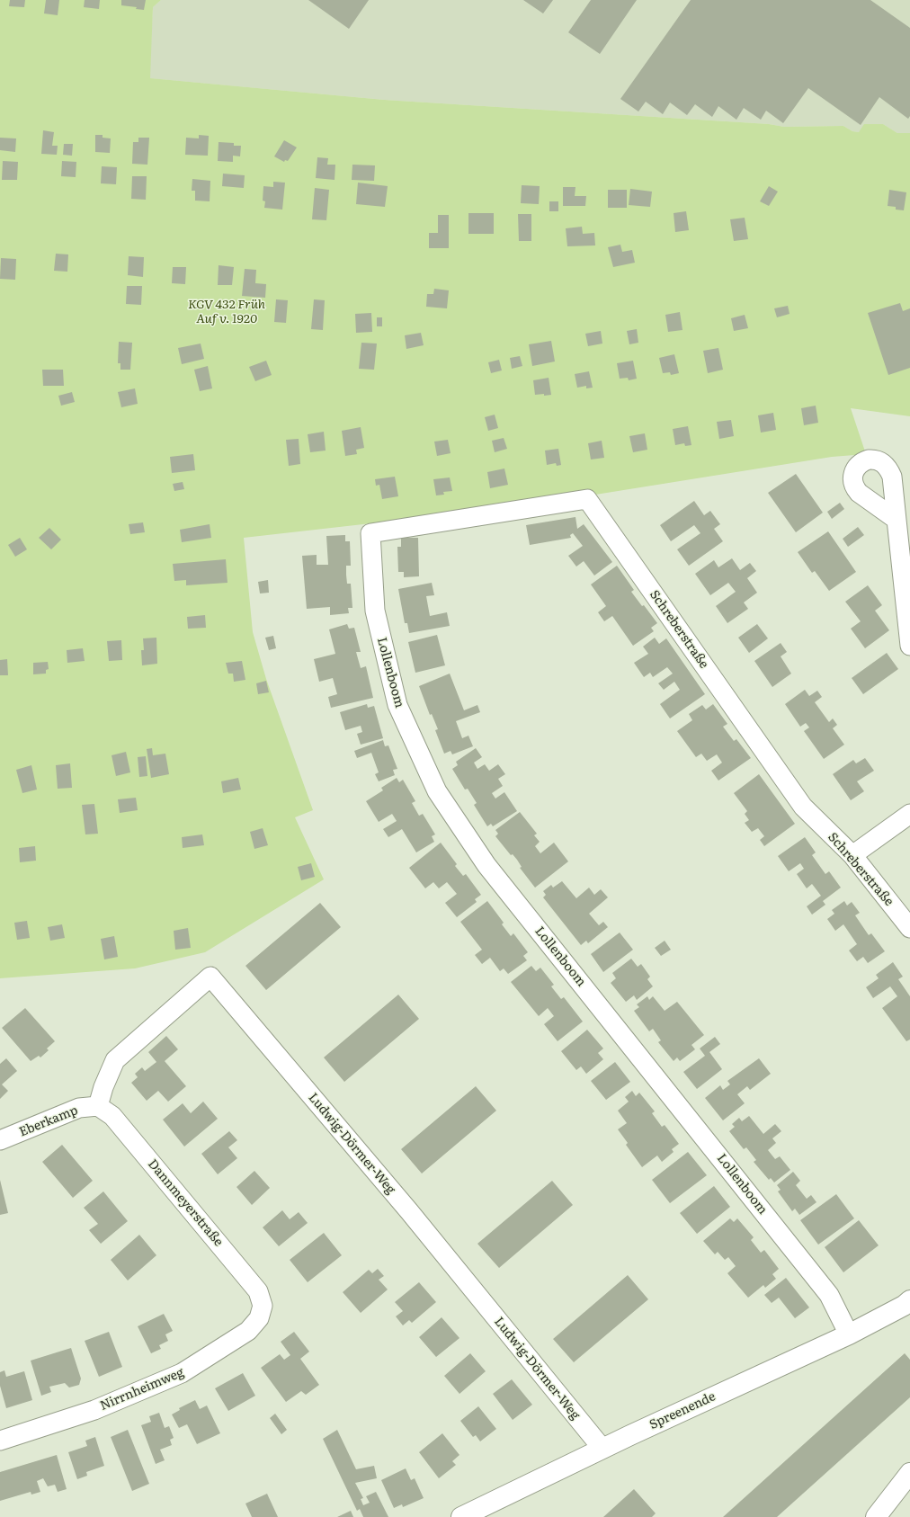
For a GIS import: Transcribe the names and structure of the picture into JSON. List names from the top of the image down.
{
  "streets": {
    "street": [
      "Schreberstraße",
      "Lollenboom",
      "Eberkamp",
      "Ludwig-Dörmer-Weg",
      "Dannmeyerstraße",
      "Nirrnheimweg",
      "Spreenende"
    ]
  },
  "crossings": [
    ["Schreberstraße", "Lollenboom"],
    ["Lollenboom", "Spreenende"],
    ["Eberkamp", "Ludwig-Dörmer-Weg"],
    ["Eberkamp", "Dannmeyerstraße"],
    ["Ludwig-Dörmer-Weg", "Dannmeyerstraße"],
    ["Ludwig-Dörmer-Weg", "Spreenende"],
    ["Dannmeyerstraße", "Nirrnheimweg"]
  ],
  "parks": ["KGV 432 Früh Auf v. 1920"]
}
